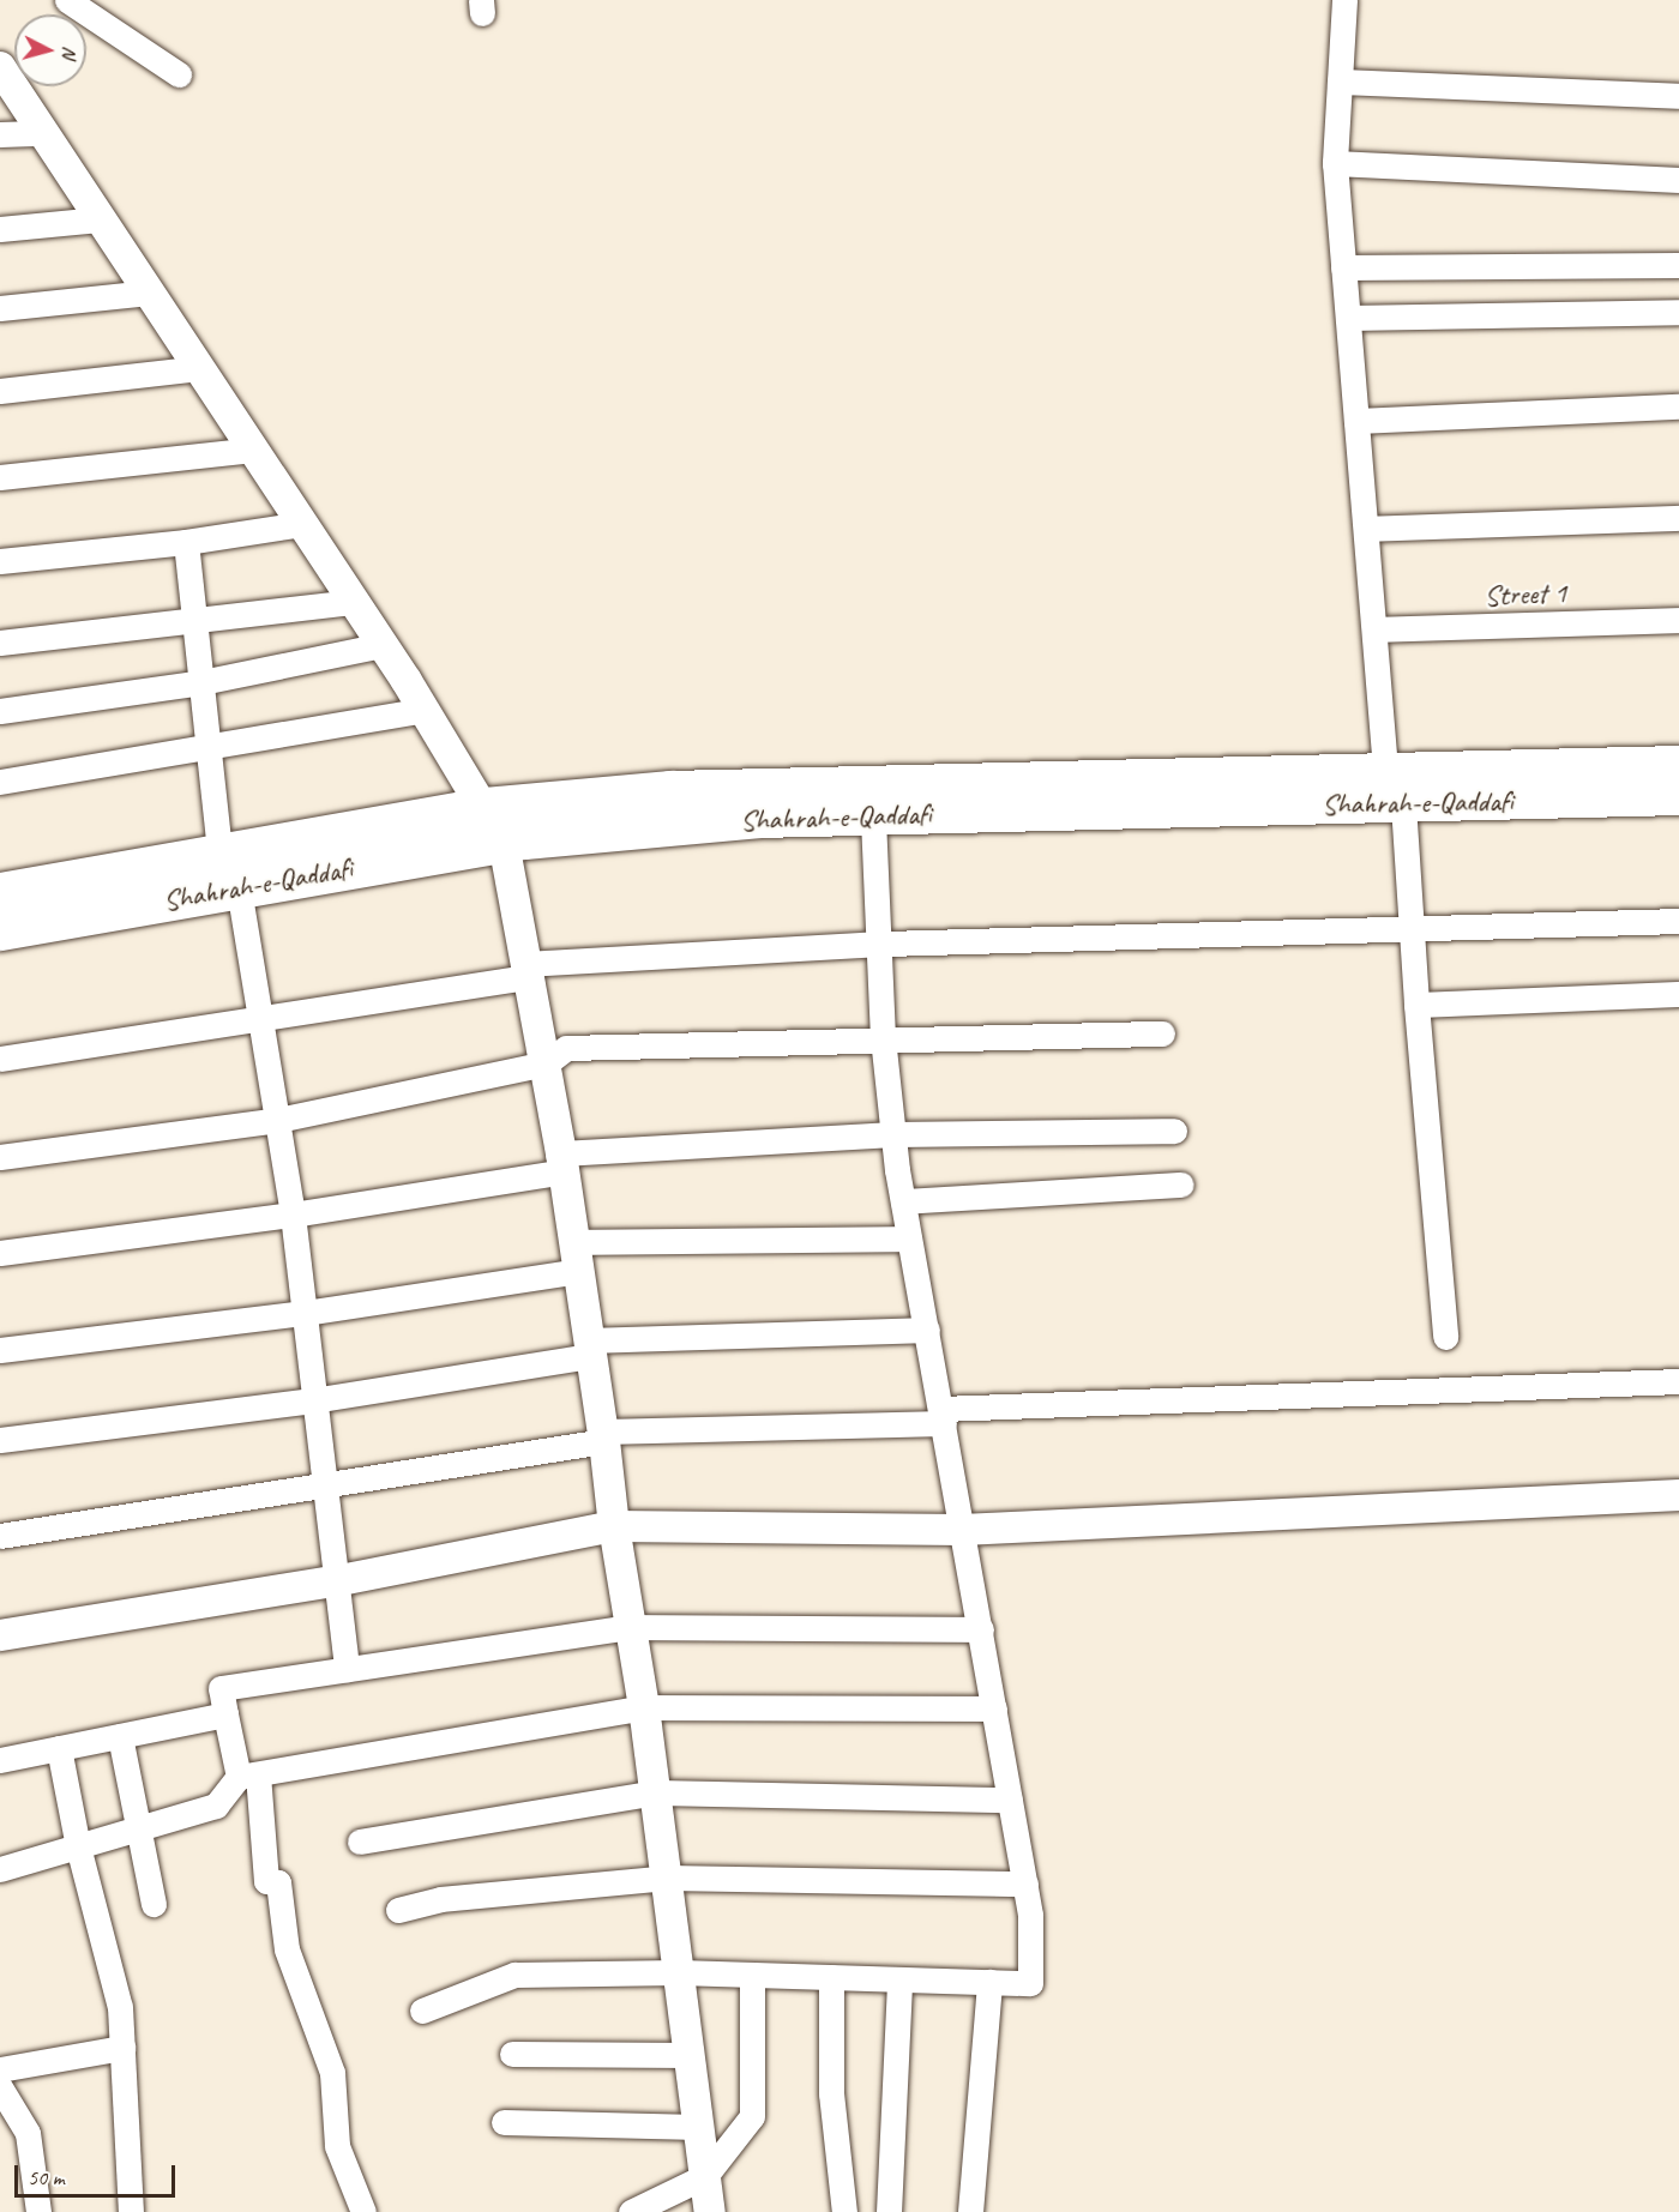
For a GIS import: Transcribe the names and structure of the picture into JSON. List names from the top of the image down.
{
  "streets": {
    "main road": ["Shahrah-e-Qaddafi"],
    "street": ["Street 1"]
  },
  "scale_bar": "50 m",
  "north": "right"
}
